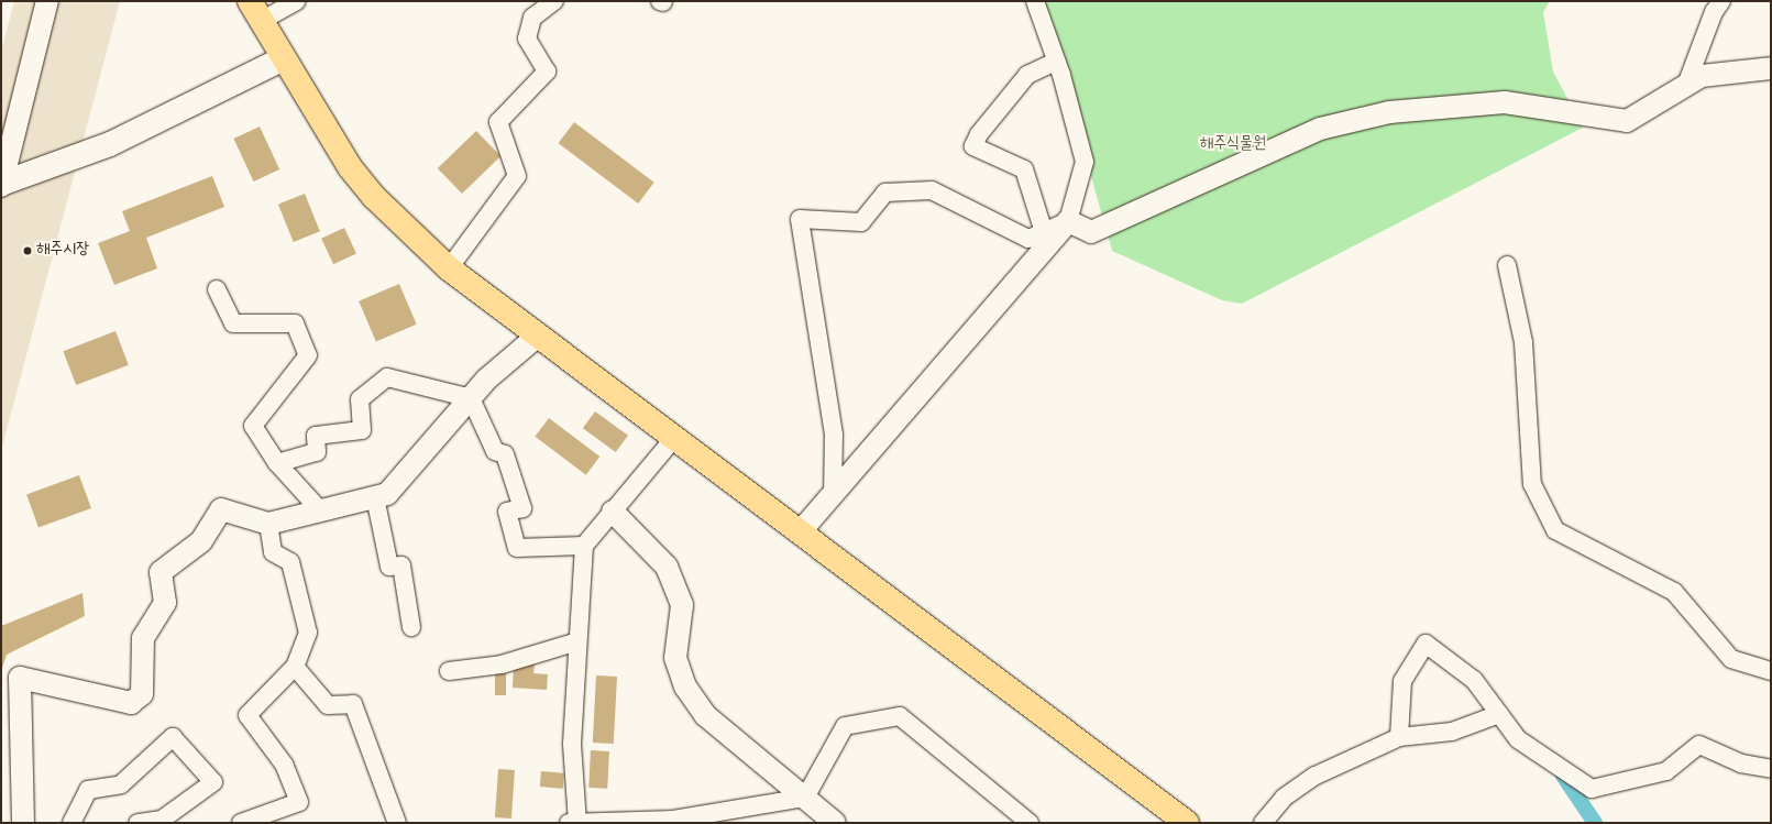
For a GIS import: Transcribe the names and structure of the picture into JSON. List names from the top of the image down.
{
  "parks": ["해주식물원"],
  "places": ["해주시장"]
}
